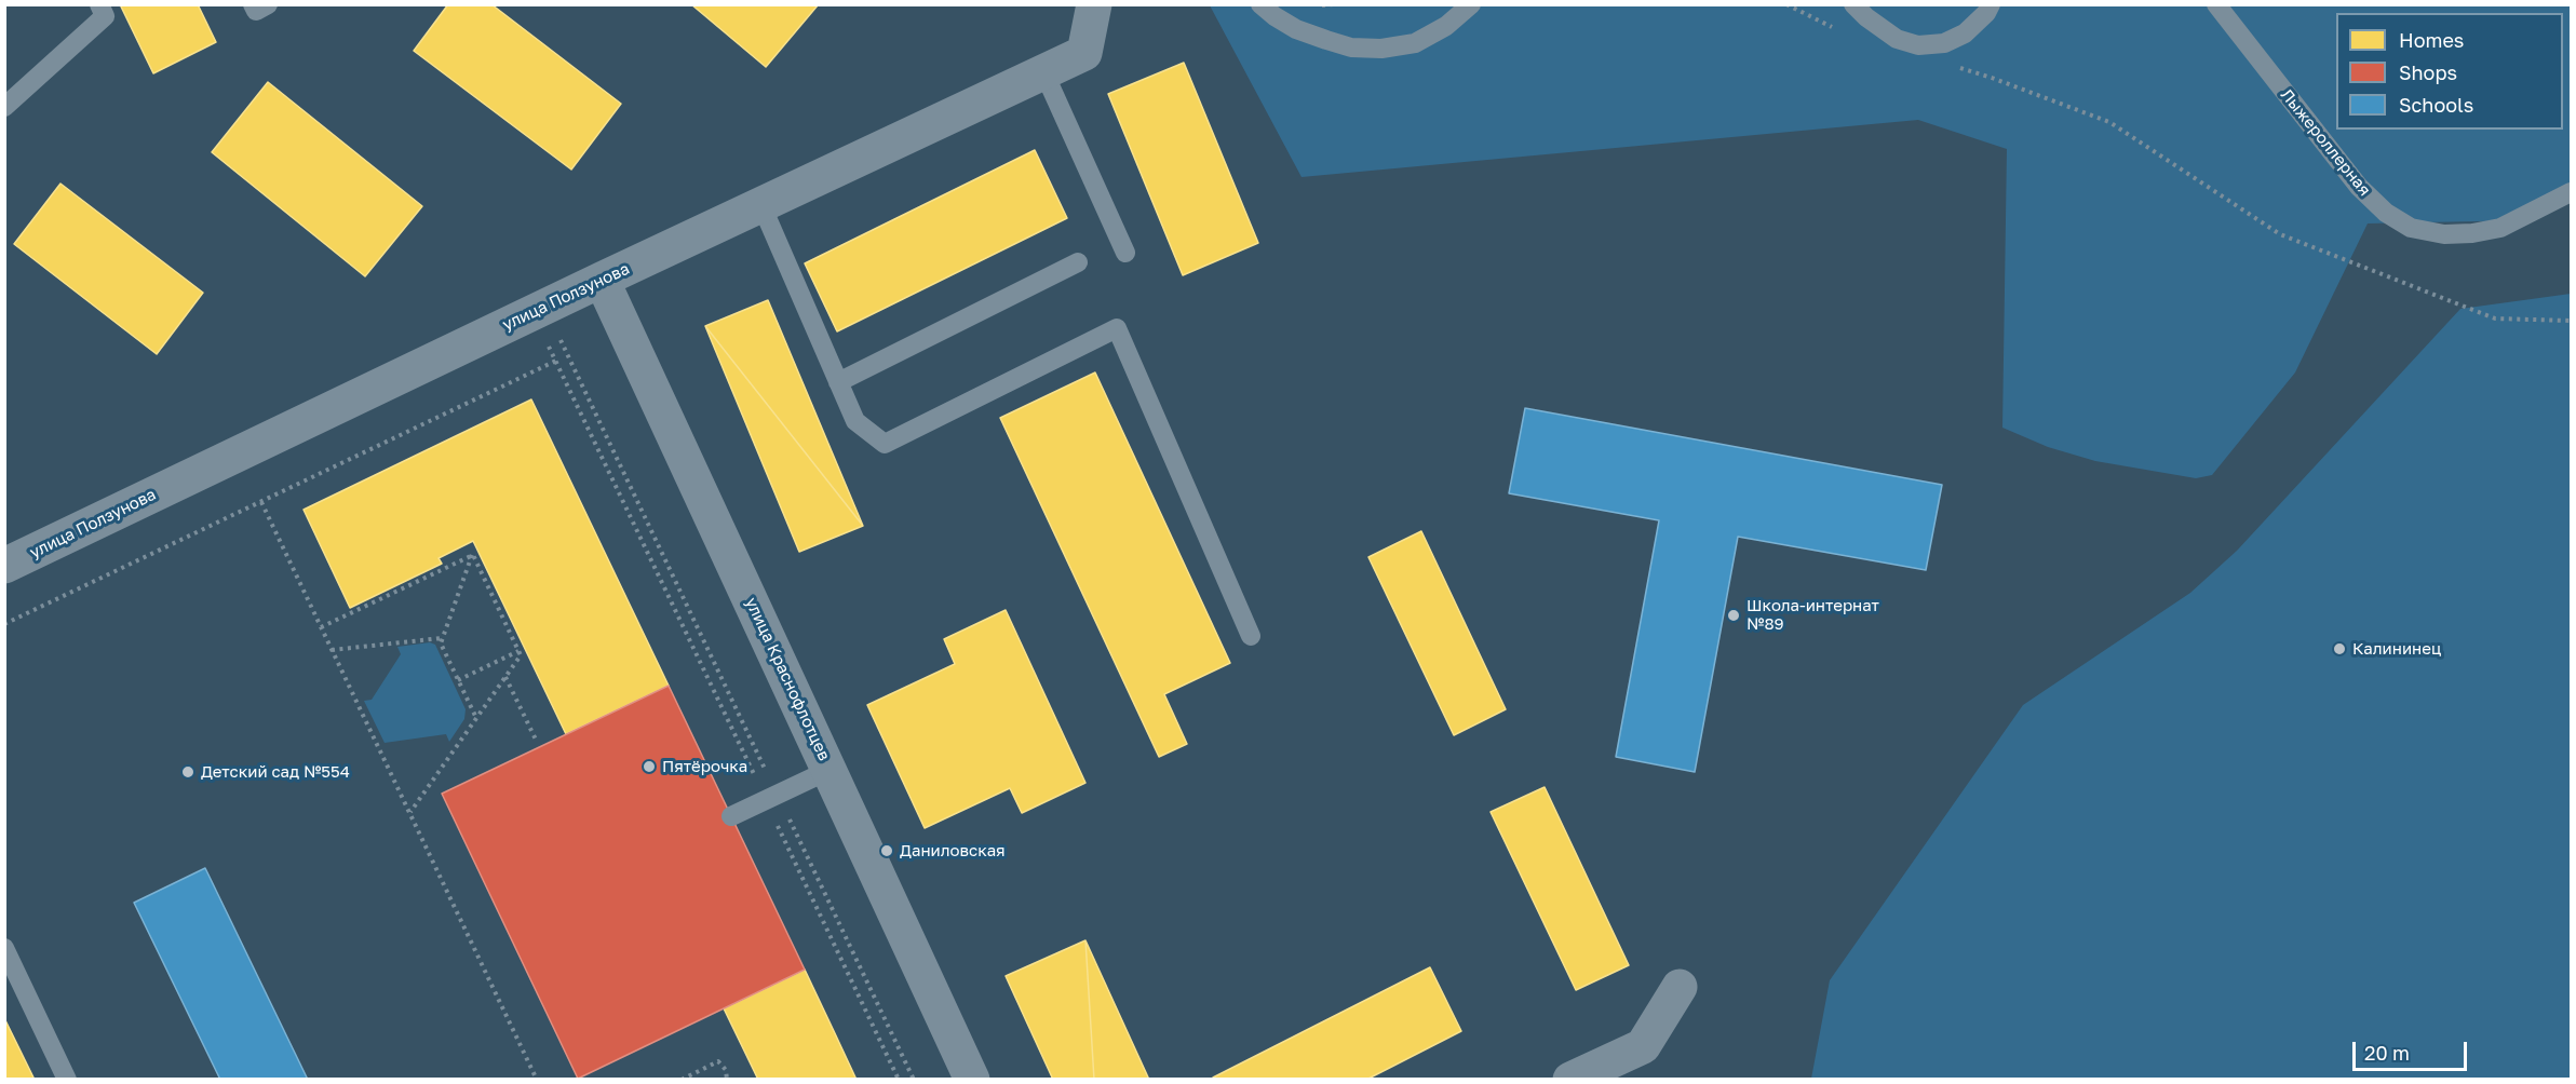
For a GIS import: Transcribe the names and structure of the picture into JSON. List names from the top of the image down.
{
  "streets": {
    "street": ["улица Ползунова", "улица Краснофлотцев"],
    "lane": ["Лыжероллерная"]
  },
  "crossings": [
    ["улица Ползунова", "улица Краснофлотцев"]
  ],
  "places": [
    "Школа-интернат №89",
    "Калининец",
    "Пятёрочка",
    "Детский сад №554",
    "Даниловская"
  ],
  "legend": ["Homes", "Shops", "Schools"],
  "scale_bar": "20 m"
}
